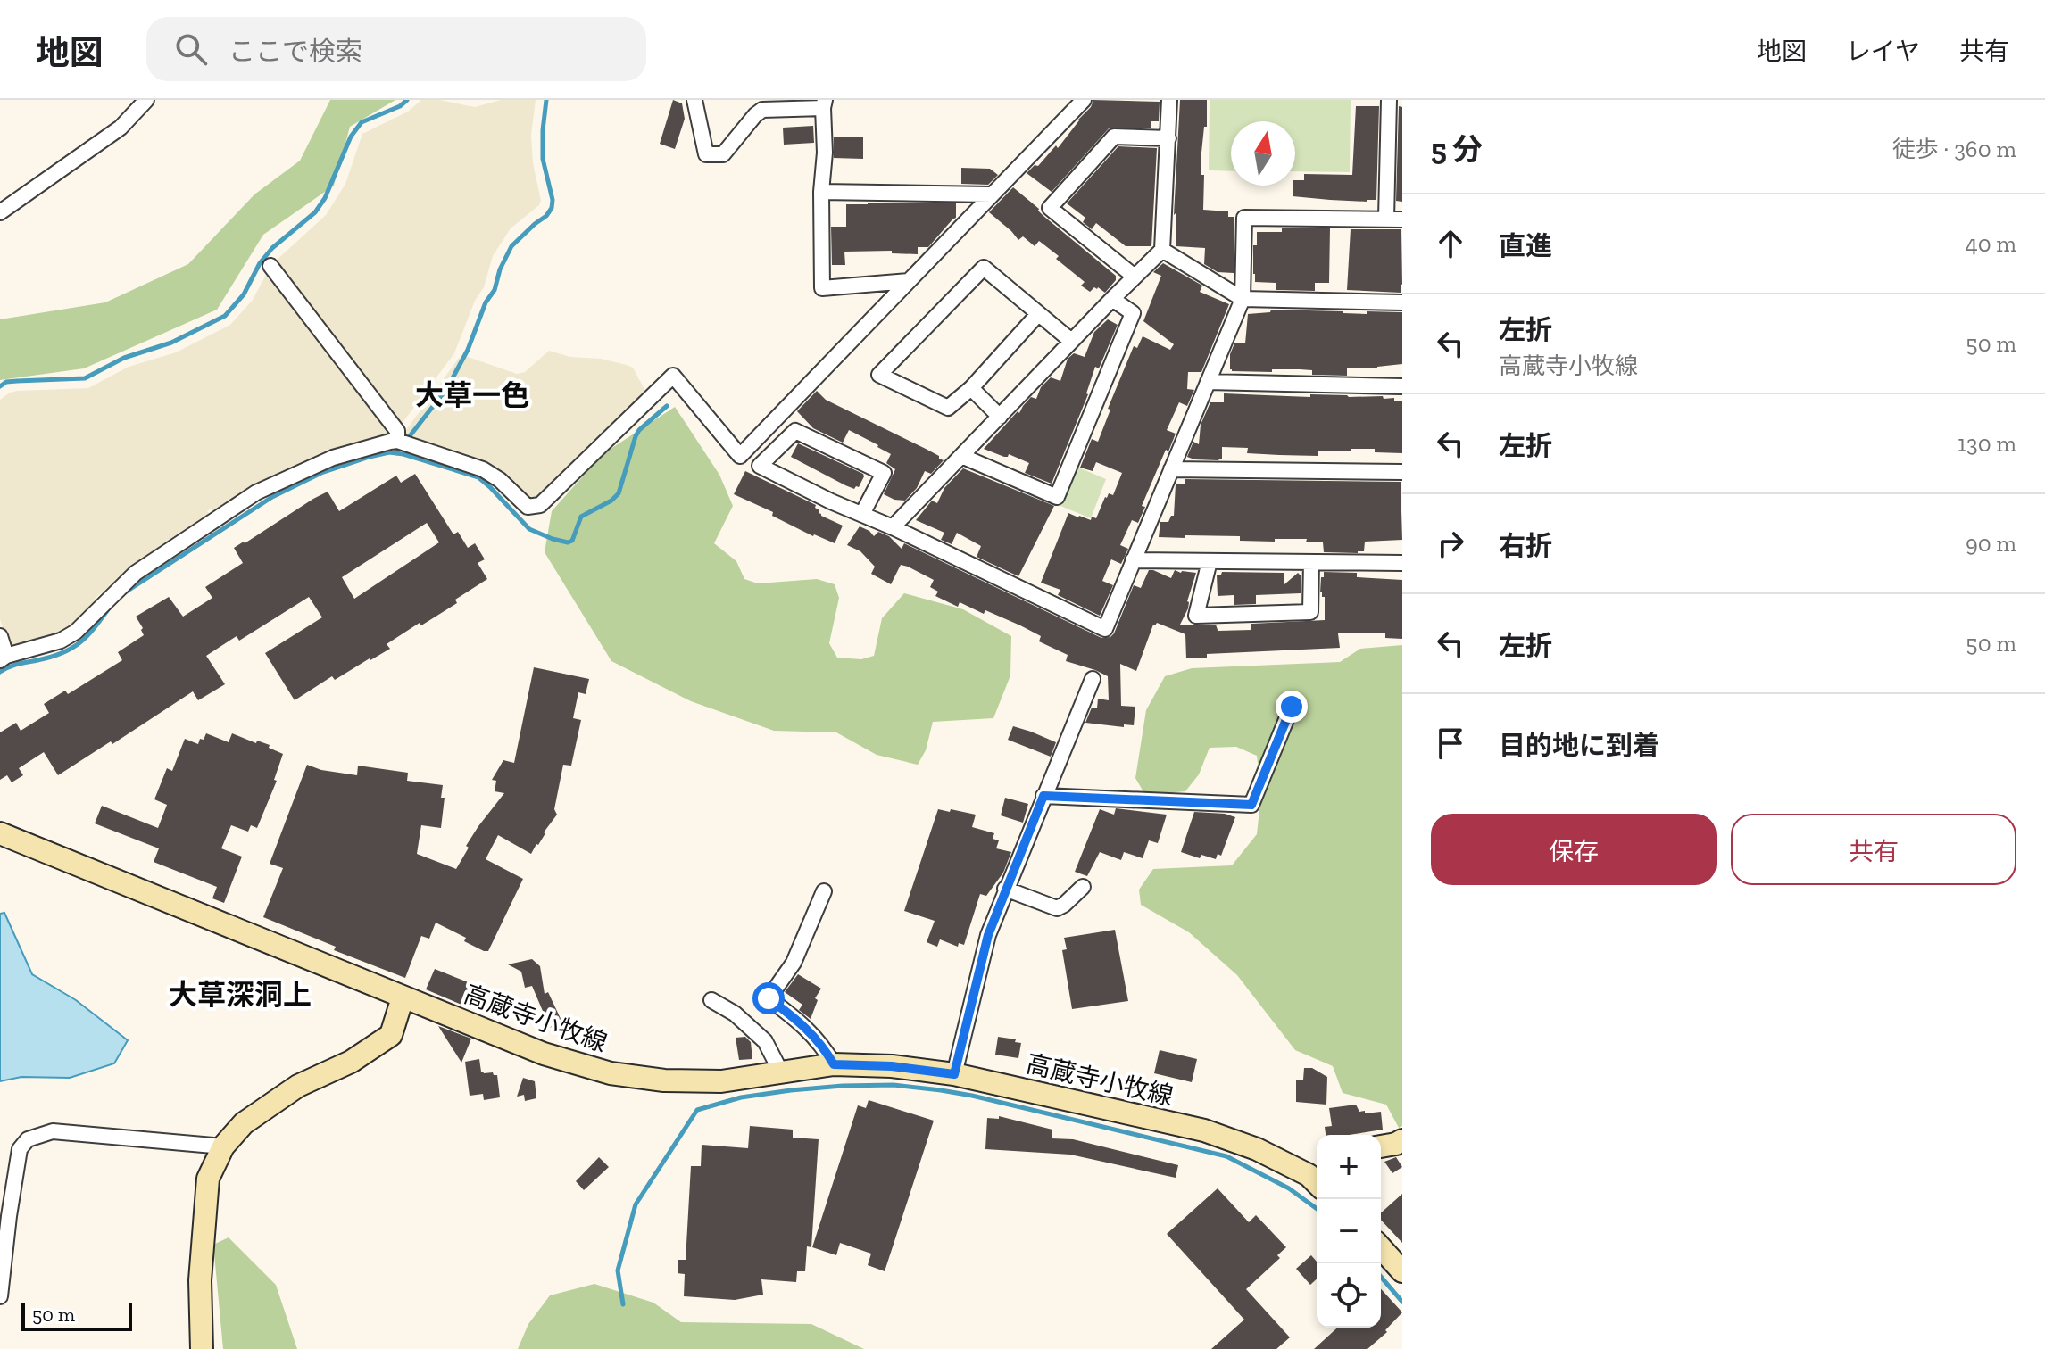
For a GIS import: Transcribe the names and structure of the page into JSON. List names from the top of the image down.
{
  "streets": {
    "main road": ["高蔵寺小牧線"]
  },
  "districts": ["大草一色", "大草深洞上"],
  "scale_bar": "50 m",
  "north": "top",
  "page": {
    "header": "地図",
    "search": "ここで検索",
    "nav": ["地図", "レイヤ", "共有"],
    "heading": ["5 分", "徒歩 · 360 m"],
    "list": [
      ["直進", "40 m"],
      ["左折", "高蔵寺小牧線", "50 m"],
      ["左折", "130 m"],
      ["右折", "90 m"],
      ["左折", "50 m"],
      "目的地に到着"
    ],
    "buttons": ["保存", "共有"],
    "map_buttons": ["+", "−"],
    "scale": "50 m"
  }
}
